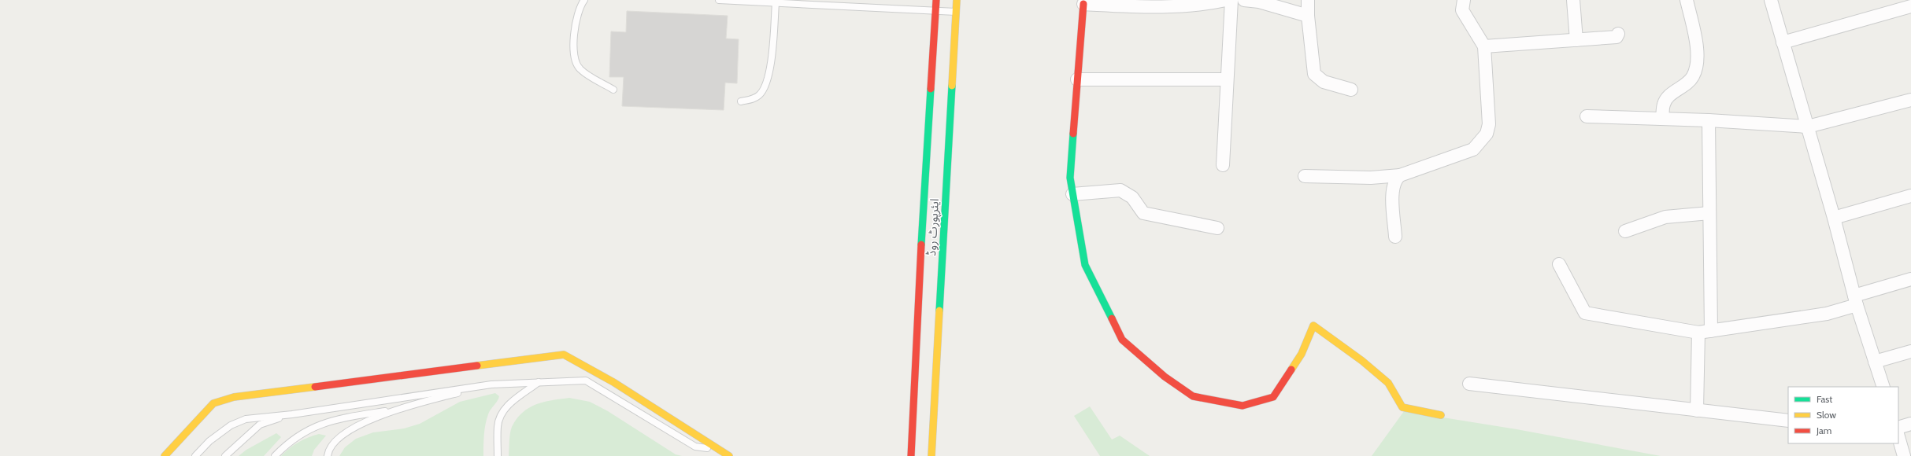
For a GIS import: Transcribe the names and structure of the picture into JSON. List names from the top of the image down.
{
  "streets": {
    "main road": ["ایئرپورٹ روڈ"]
  },
  "legend": ["Fast", "Slow", "Jam"]
}
